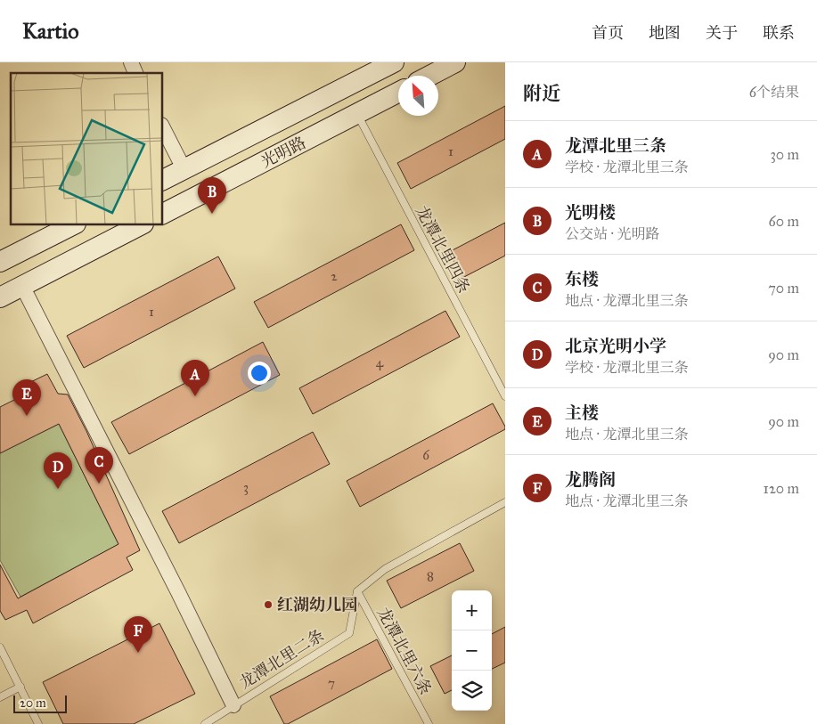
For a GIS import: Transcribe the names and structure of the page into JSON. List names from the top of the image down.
{
  "streets": {
    "main road": ["光明路"],
    "lane": ["龙潭北里四条", "龙潭北里六条", "龙潭北里二条"]
  },
  "crossings": [
    ["光明路", "龙潭北里四条"],
    ["龙潭北里六条", "龙潭北里二条"]
  ],
  "places": ["红湖幼儿园"],
  "house_numbers": [
    "1",
    "2",
    "1",
    "4",
    "6",
    "3",
    "8",
    "7"
  ],
  "scale_bar": "20 m",
  "north": "top left",
  "page": {
    "header": "Kartio",
    "nav": [
      "首页",
      "地图",
      "关于",
      "联系"
    ],
    "heading": ["附近", "6个结果"],
    "list": [
      {
        "mark": "A",
        "name": "龙潭北里三条",
        "note": "学校 · 龙潭北里三条",
        "value": "30 m"
      },
      {
        "mark": "B",
        "name": "光明楼",
        "note": "公交站 · 光明路",
        "value": "60 m"
      },
      {
        "mark": "C",
        "name": "东楼",
        "note": "地点 · 龙潭北里三条",
        "value": "70 m"
      },
      {
        "mark": "D",
        "name": "北京光明小学",
        "note": "学校 · 龙潭北里三条",
        "value": "90 m"
      },
      {
        "mark": "E",
        "name": "主楼",
        "note": "地点 · 龙潭北里三条",
        "value": "90 m"
      },
      {
        "mark": "F",
        "name": "龙腾阁",
        "note": "地点 · 龙潭北里三条",
        "value": "120 m"
      }
    ],
    "pins": [
      "B",
      "A",
      "E",
      "C",
      "D",
      "F"
    ],
    "map_buttons": ["+", "−"],
    "scale": "20 m"
  }
}
